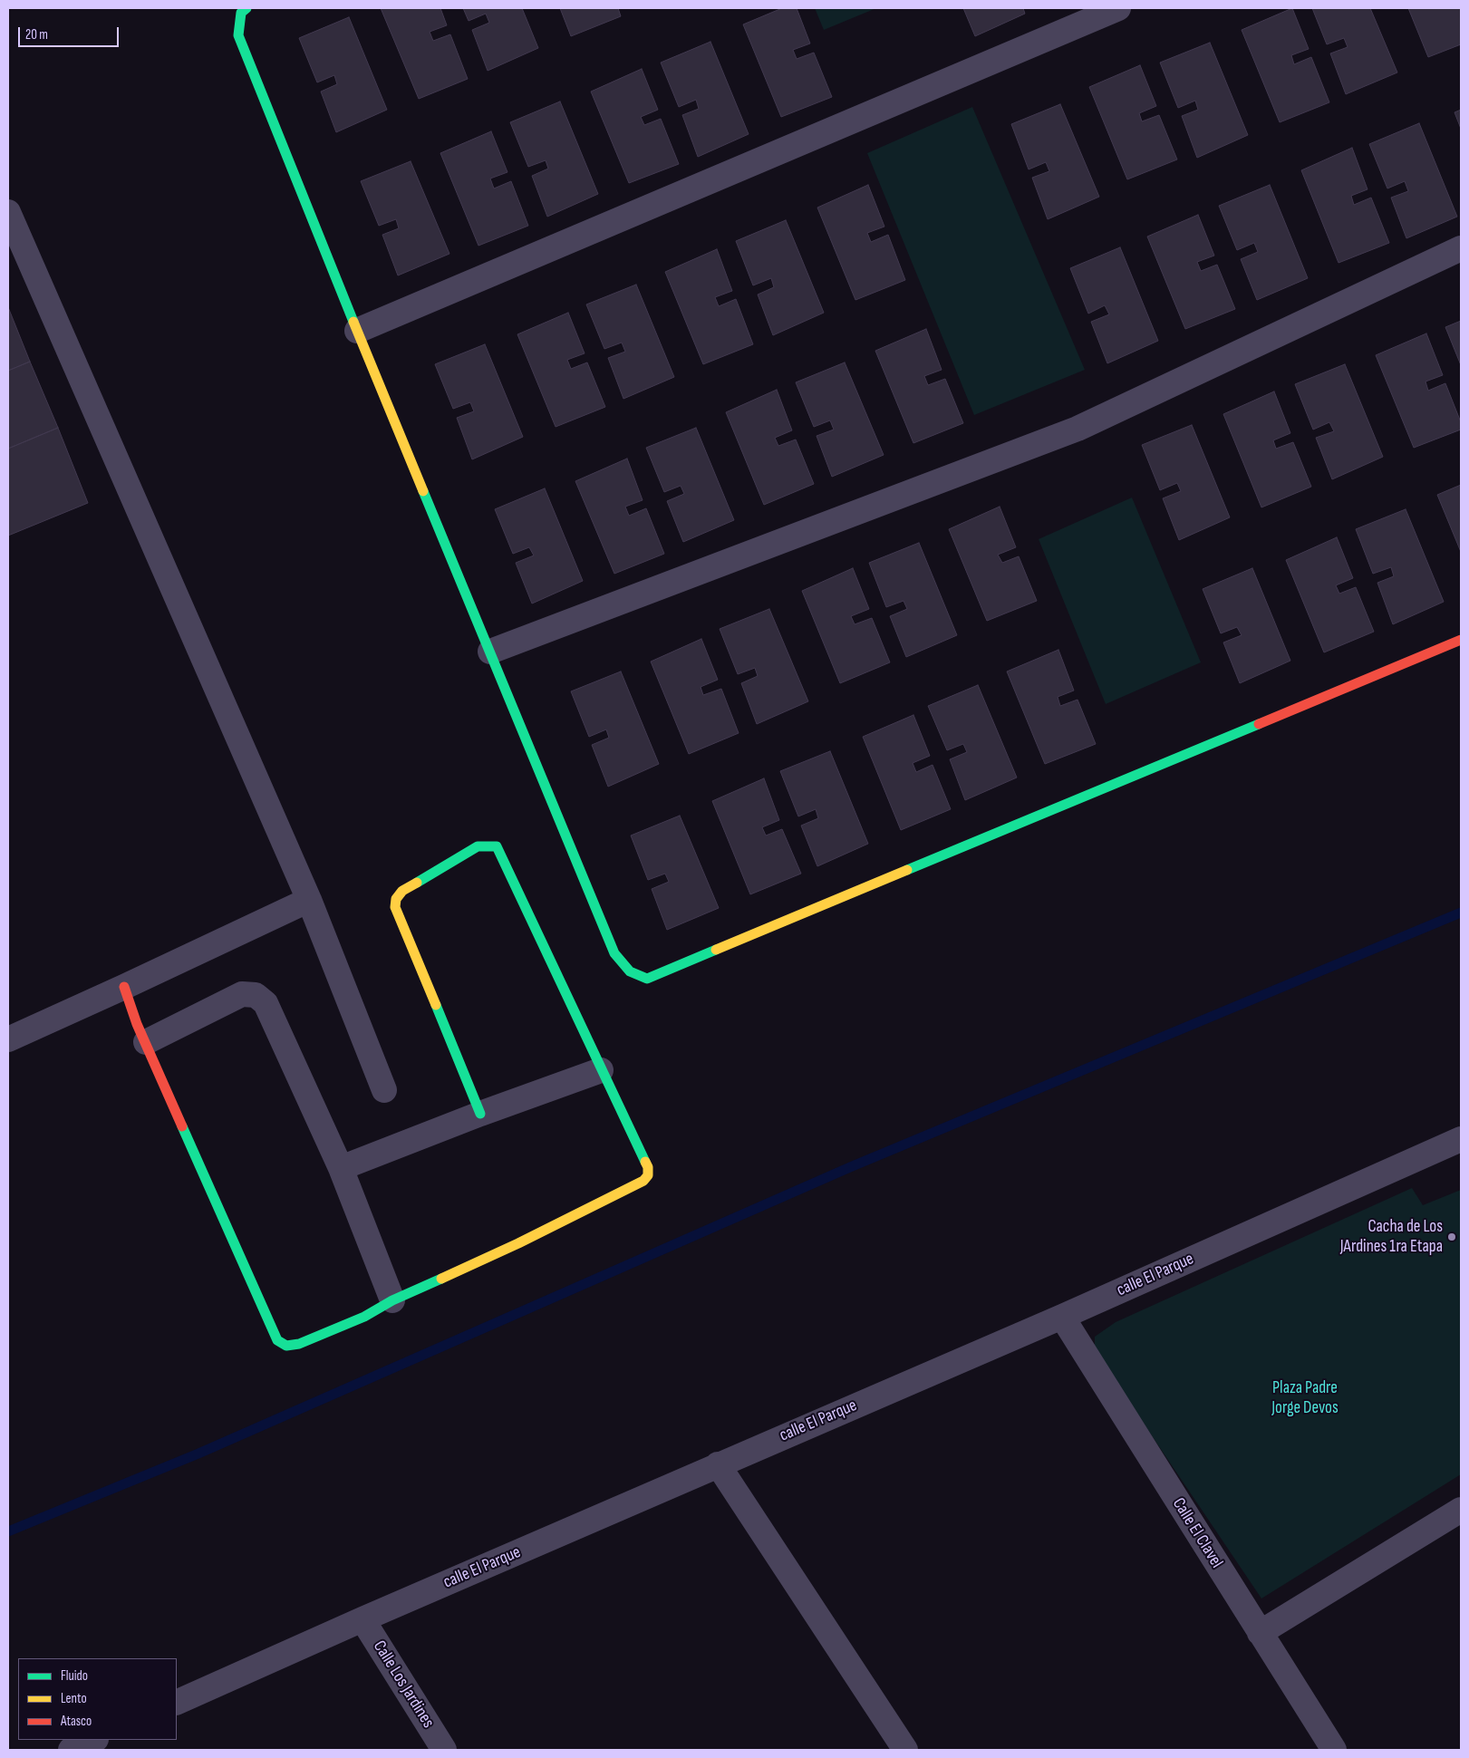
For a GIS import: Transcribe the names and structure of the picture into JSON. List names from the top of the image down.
{
  "streets": {
    "street": ["calle El Parque", "Calle El Clavel", "Calle Los Jardines"]
  },
  "crossings": [
    ["calle El Parque", "Calle El Clavel"],
    ["calle El Parque", "Calle Los Jardines"]
  ],
  "parks": ["Plaza Padre Jorge Devos"],
  "places": ["Cacha de Los JArdines 1ra Etapa"],
  "legend": ["Fluido", "Lento", "Atasco"],
  "scale_bar": "20 m"
}
